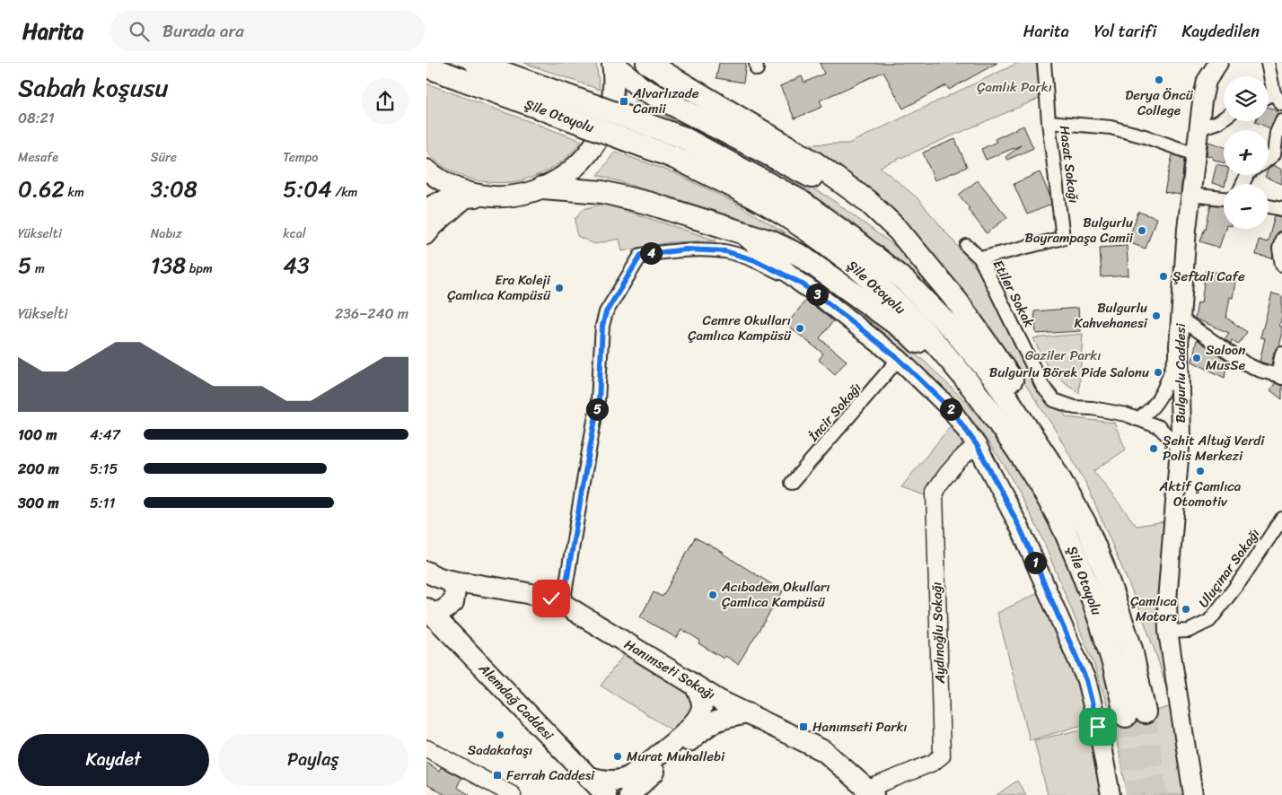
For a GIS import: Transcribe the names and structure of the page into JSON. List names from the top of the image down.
{
  "streets": {
    "highway": ["Şile Otoyolu"],
    "main road": ["Bulgurlu Caddesi", "Hanımseti Sokağı", "Alemdağ Caddesi"],
    "street": [
      "Hasat Sokağı",
      "Etiler Sokak",
      "İncir Sokağı",
      "Uluçınar Sokağı",
      "Aydınoğlu Sokağı"
    ]
  },
  "crossings": [
    ["Hasat Sokağı", "Etiler Sokak"],
    ["Etiler Sokak", "Bulgurlu Caddesi"],
    ["Bulgurlu Caddesi", "Uluçınar Sokağı"],
    ["Aydınoğlu Sokağı", "Hanımseti Sokağı"]
  ],
  "parks": ["Çamlık Parkı", "Gaziler Parkı"],
  "places": {
    "other": [
      "Derya Öncü College",
      "Bulgurlu Bayrampaşa Camii",
      "Şeftali Cafe",
      "Era Koleji Çamlıca Kampüsü",
      "Bulgurlu Kahvehanesi",
      "Cemre Okulları Çamlıca Kampüsü",
      "Saloon MusSe",
      "Bulgurlu Börek Pide Salonu",
      "Şehit Altuğ Verdi Polis Merkezi",
      "Aktif Çamlıca Otomotiv",
      "Acıbadem Okulları Çamlıca Kampüsü",
      "Çamlıca Motors",
      "Sadakataşı",
      "Murat Muhallebi"
    ],
    "transit": ["Alvarlızade Camii", "Hanımseti Parkı", "Ferrah Caddesi"]
  },
  "page": {
    "header": "Harita",
    "search": "Burada ara",
    "nav": ["Harita", "Yol tarifi", "Kaydedilen"],
    "heading": ["Sabah koşusu", "08:21"],
    "map_buttons": ["+", "−"],
    "stats": [
      ["Mesafe", "0.62 km"],
      ["Süre", "3:08"],
      ["Tempo", "5:04 /km"],
      ["Yükselti", "5 m"],
      ["Nabız", "138 bpm"],
      ["kcal", "43"]
    ],
    "pins": [
      "4",
      "3",
      "2",
      "5",
      "1"
    ],
    "chart": ["Yükselti", "236–240 m"],
    "list": [
      {
        "name": "100 m",
        "note": "4:47"
      },
      {
        "name": "200 m",
        "note": "5:15"
      },
      {
        "name": "300 m",
        "note": "5:11"
      }
    ],
    "buttons": ["Kaydet", "Paylaş"]
  }
}
